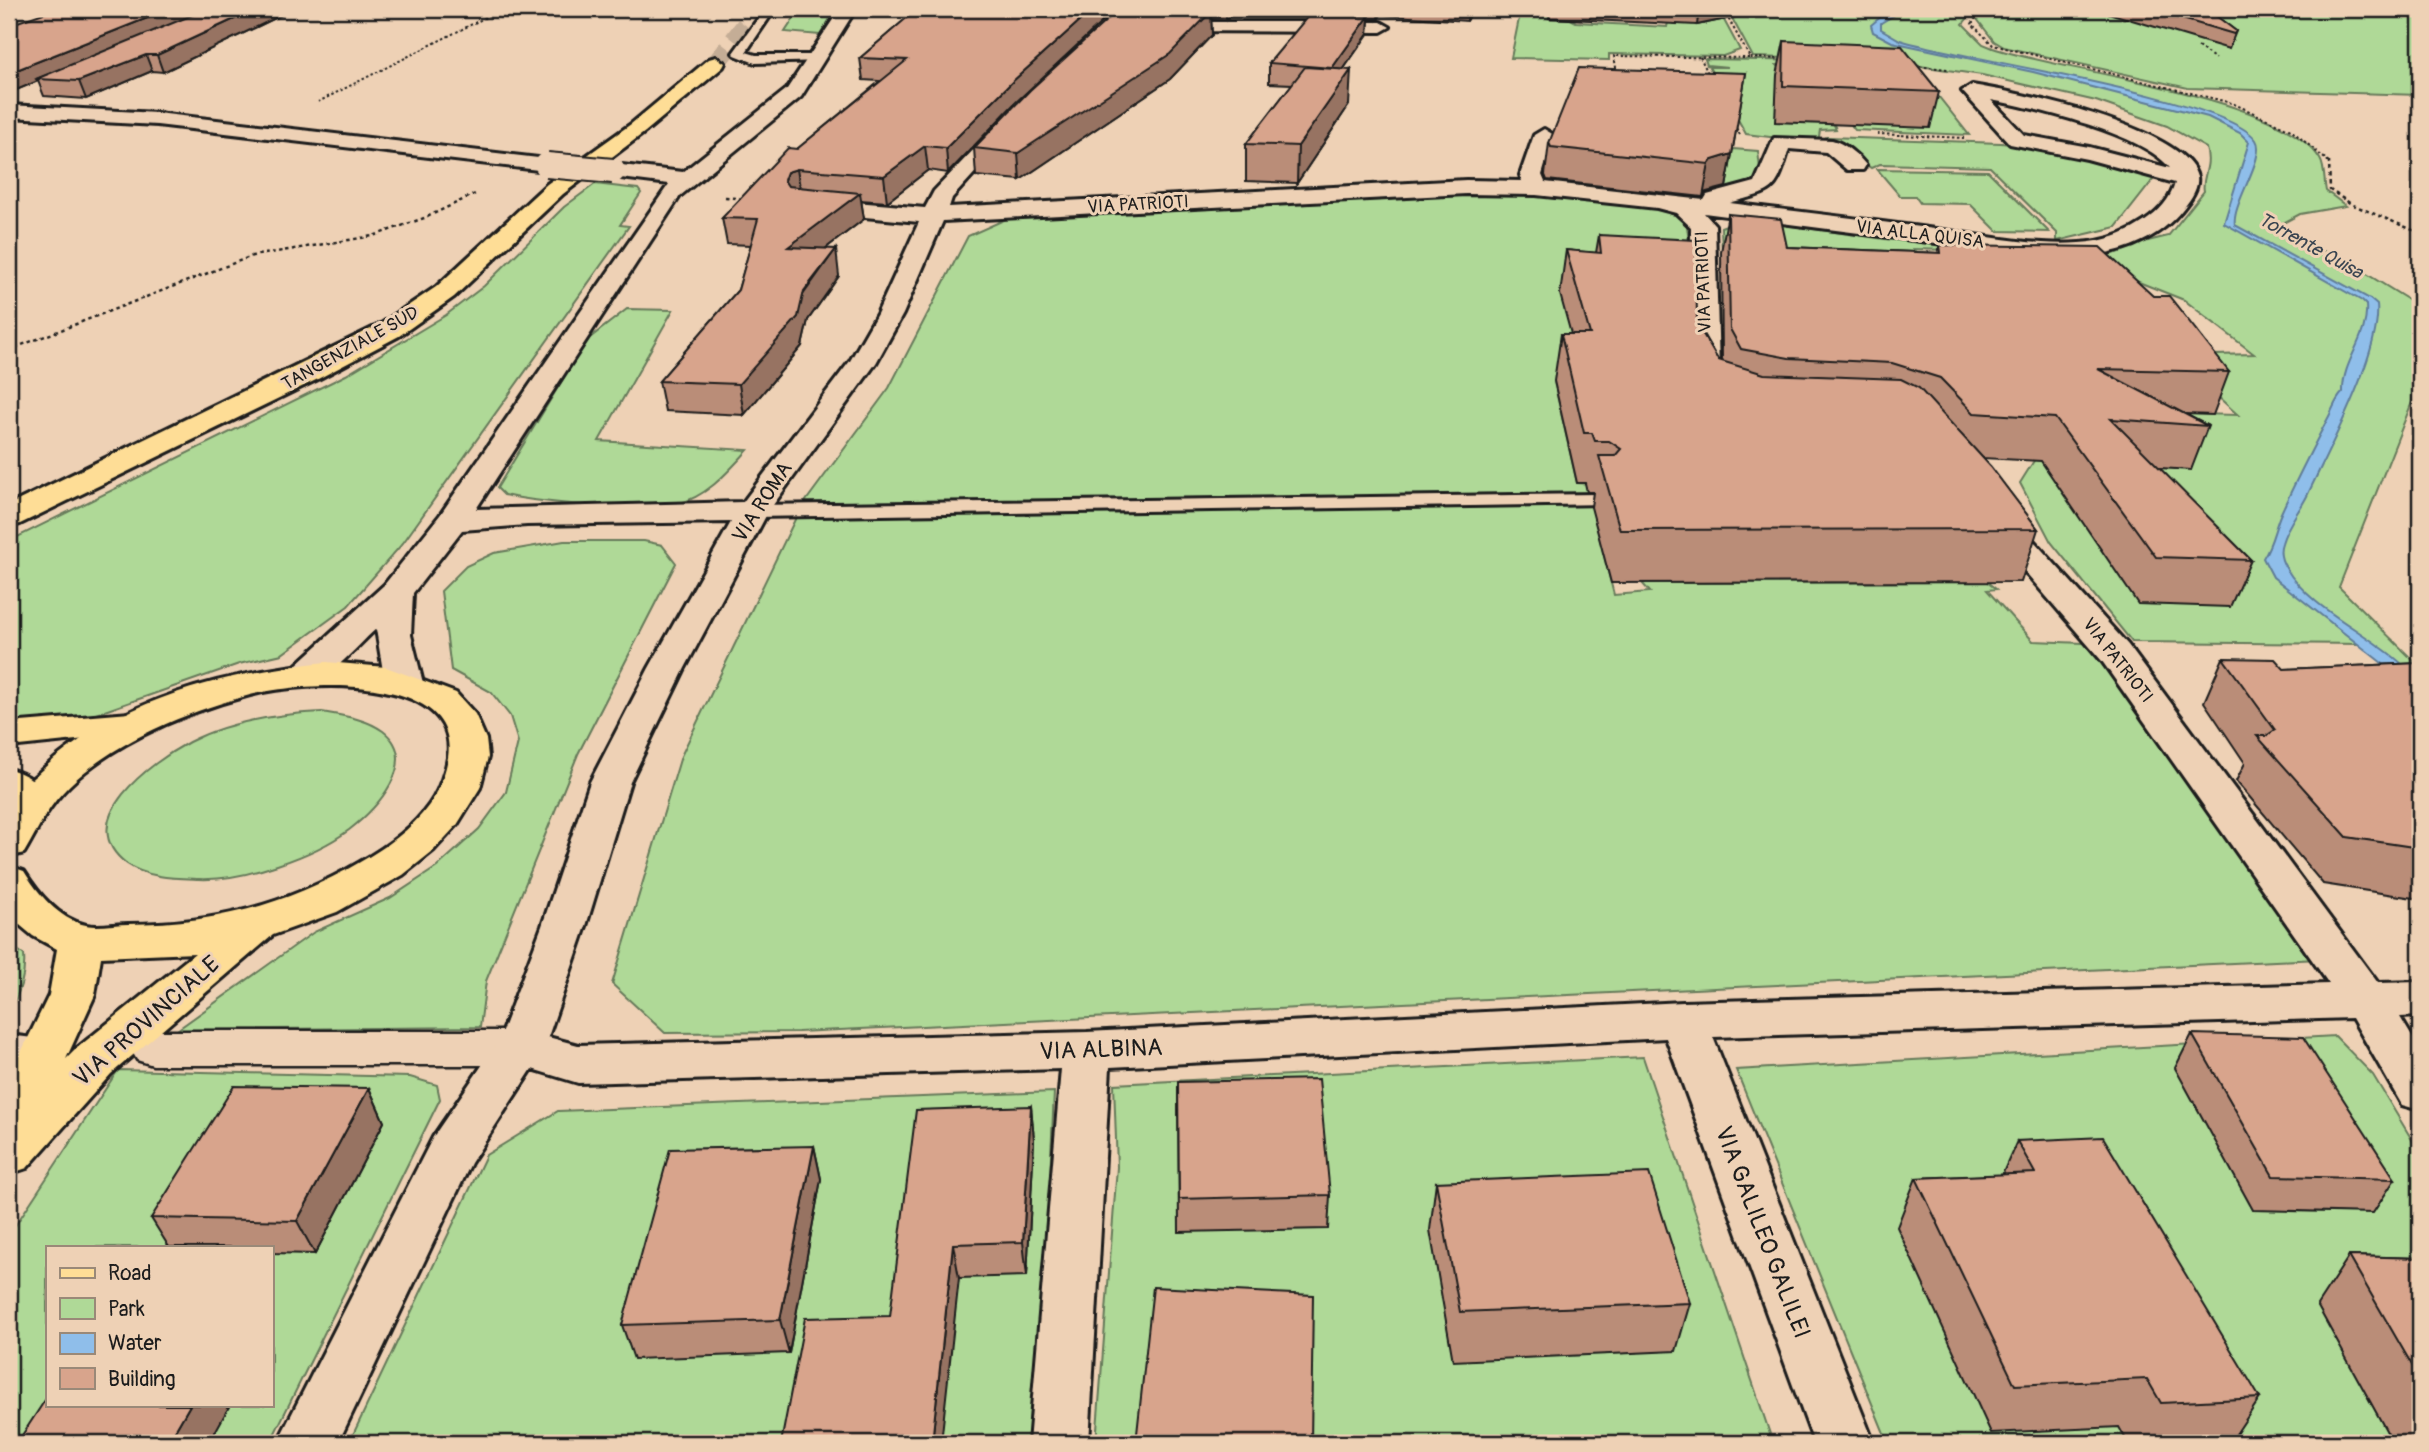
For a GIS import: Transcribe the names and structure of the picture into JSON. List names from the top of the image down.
{
  "streets": {
    "main road": ["TANGENZIALE SUD", "VIA PROVINCIALE"],
    "street": [
      "VIA PATRIOTI",
      "VIA ALLA QUISA",
      "VIA ROMA",
      "VIA ALBINA",
      "VIA GALILEO GALILEI"
    ]
  },
  "crossings": [
    ["VIA PATRIOTI", "VIA ALLA QUISA"],
    ["VIA PATRIOTI", "VIA ROMA"],
    ["VIA PATRIOTI", "VIA ALBINA"],
    ["VIA ROMA", "VIA ALBINA"],
    ["VIA ALBINA", "VIA GALILEO GALILEI"]
  ],
  "water": ["Torrente Quisa"],
  "legend": [
    "Road",
    "Park",
    "Water",
    "Building"
  ]
}
